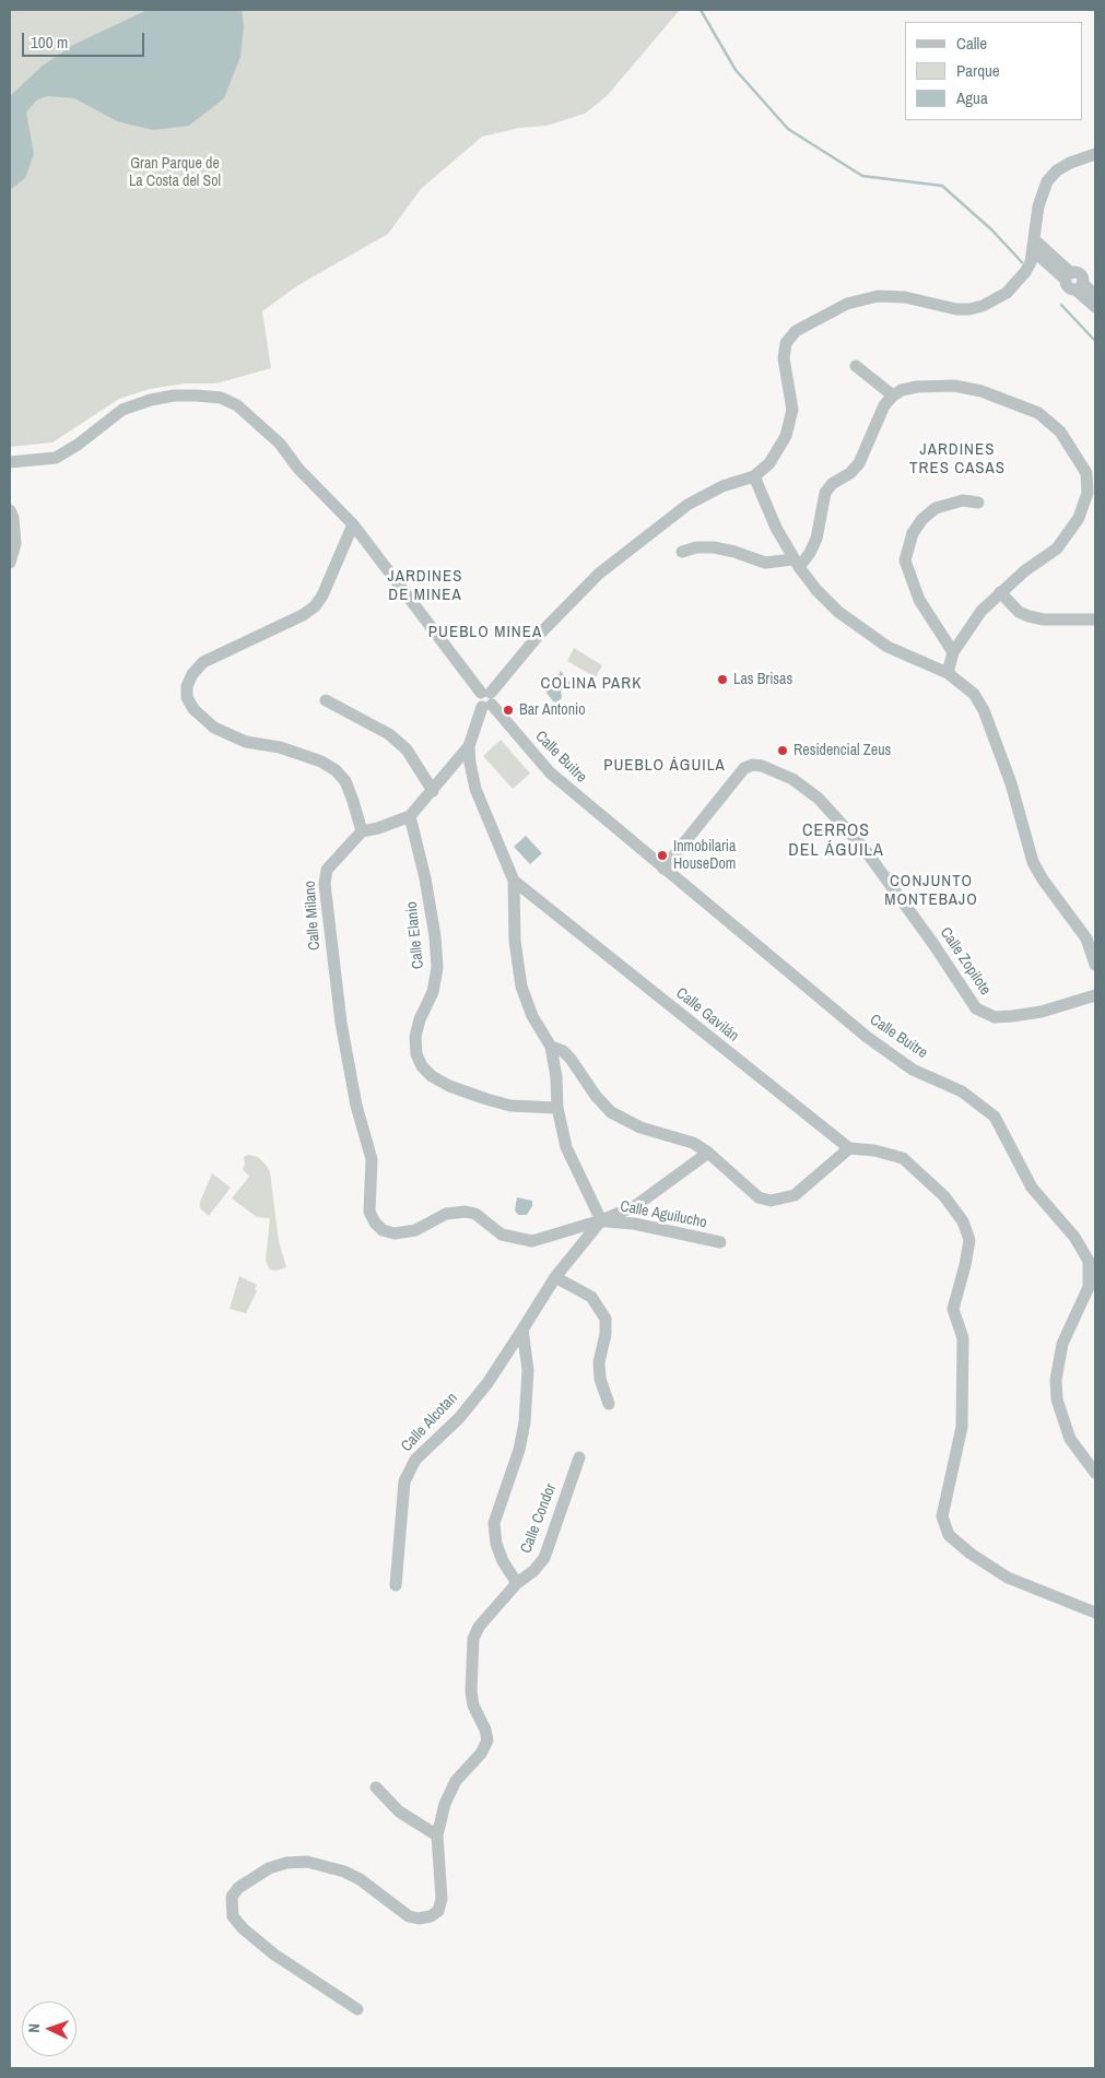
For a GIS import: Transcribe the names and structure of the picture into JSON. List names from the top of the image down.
{
  "streets": {
    "street": [
      "Calle Buitre",
      "Calle Milano",
      "Calle Elanio",
      "Calle Zopilote",
      "Calle Gavilán",
      "Calle Aguilucho",
      "Calle Alcotan",
      "Calle Condor"
    ]
  },
  "crossings": [
    ["Calle Buitre", "Calle Zopilote"],
    ["Calle Milano", "Calle Aguilucho"],
    ["Calle Milano", "Calle Alcotan"],
    ["Calle Aguilucho", "Calle Alcotan"]
  ],
  "districts": [
    "JARDINES TRES CASAS",
    "JARDINES DE MINEA",
    "PUEBLO MINEA",
    "COLINA PARK",
    "PUEBLO ÁGUILA",
    "CERROS DEL ÁGUILA",
    "CONJUNTO MONTEBAJO"
  ],
  "parks": ["Gran Parque de La Costa del Sol"],
  "places": [
    "Las Brisas",
    "Bar Antonio",
    "Residencial Zeus",
    "Inmobilaria HouseDom"
  ],
  "legend": ["Calle", "Parque", "Agua"],
  "scale_bar": "100 m",
  "north": "left"
}
